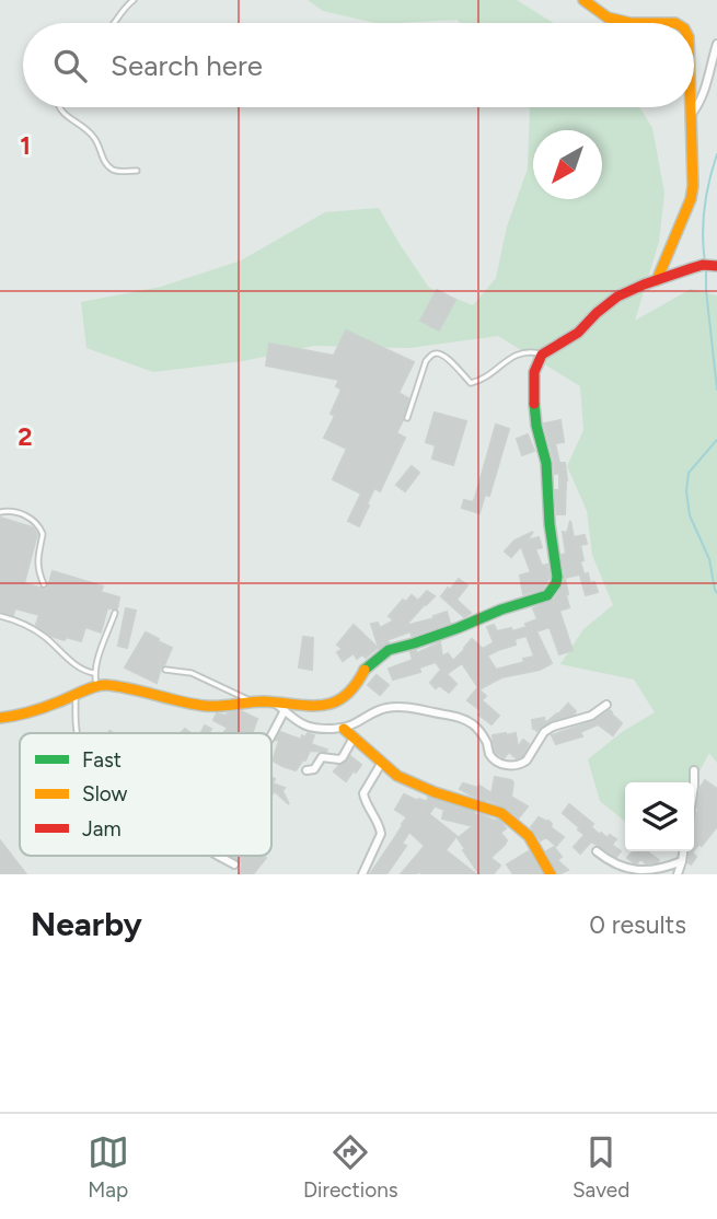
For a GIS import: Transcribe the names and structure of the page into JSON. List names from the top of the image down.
{
  "legend": ["Fast", "Slow", "Jam"],
  "north": "bottom left",
  "page": {
    "search": "Search here",
    "heading": ["Nearby", "0 results"],
    "nav": ["Map", "Directions", "Saved"]
  },
  "grid": {
    "rows": ["1", "2"]
  }
}
